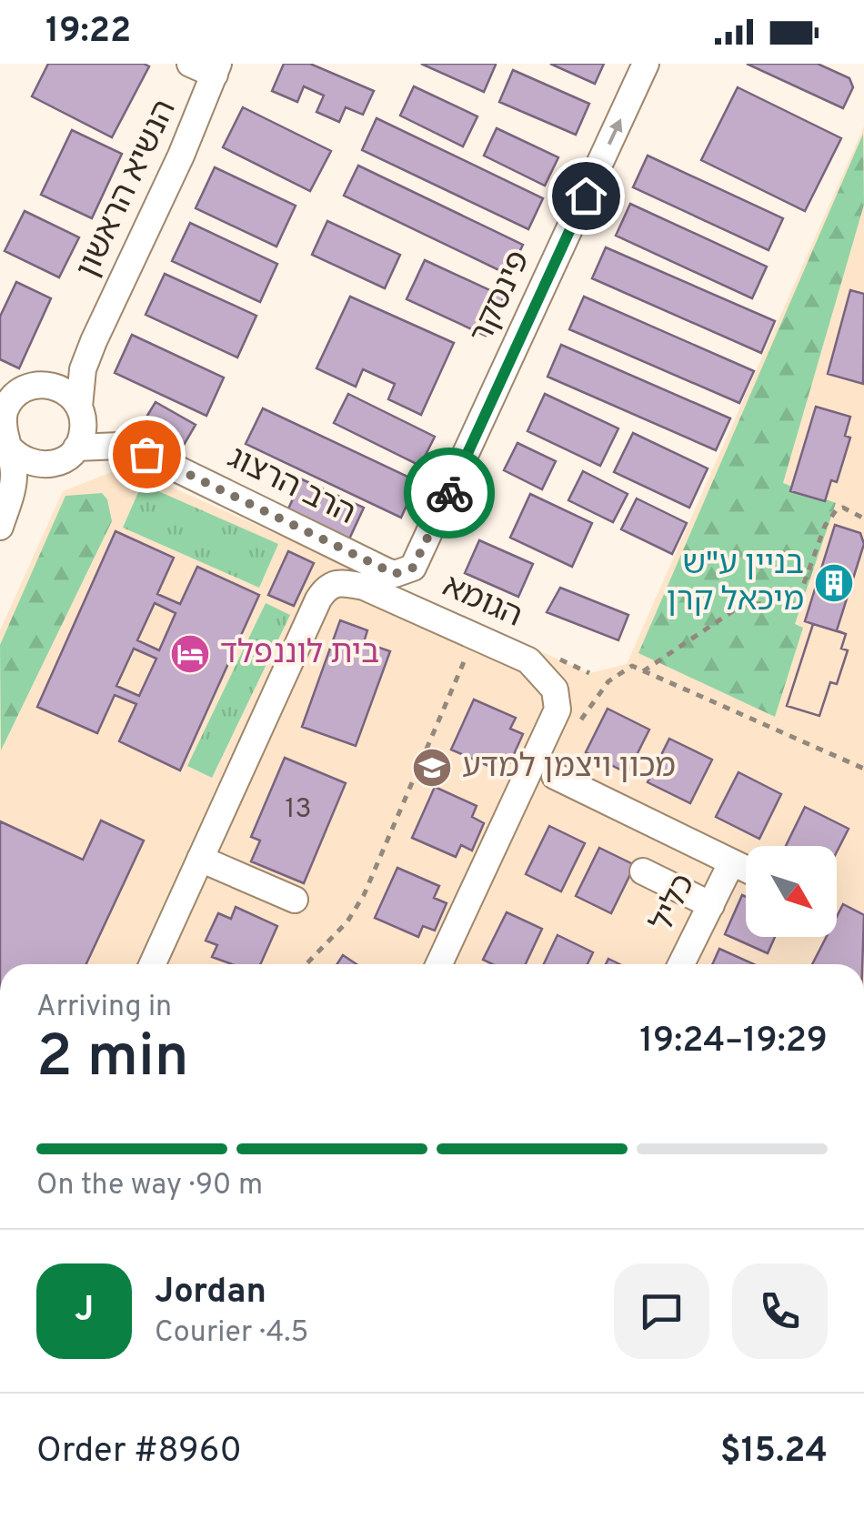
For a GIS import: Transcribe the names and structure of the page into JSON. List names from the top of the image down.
{
  "streets": {
    "street": [
      "הנשיא הראשון",
      "פינסקר",
      "הרב הרצוג",
      "הגומא",
      "כליל"
    ]
  },
  "crossings": [
    ["הנשיא הראשון", "הרב הרצוג"],
    ["פינסקר", "הרב הרצוג"]
  ],
  "one_way": ["פינסקר"],
  "places": {
    "building": ["בניין ע\"ש מיכאל קרן"],
    "hotel": ["בית לוננפלד"],
    "school or university": ["מכון ויצמן למדע"]
  },
  "house_numbers": ["13"],
  "north": "bottom right",
  "page": {
    "status": "19:22",
    "heading": ["2 min", "Arriving in", "19:24–19:29"],
    "panel": [
      "Jordan",
      "Courier · 4.5",
      "Order #8960",
      "$15.24"
    ],
    "bar": "On the way · 90 m",
    "round": "J"
  }
}
